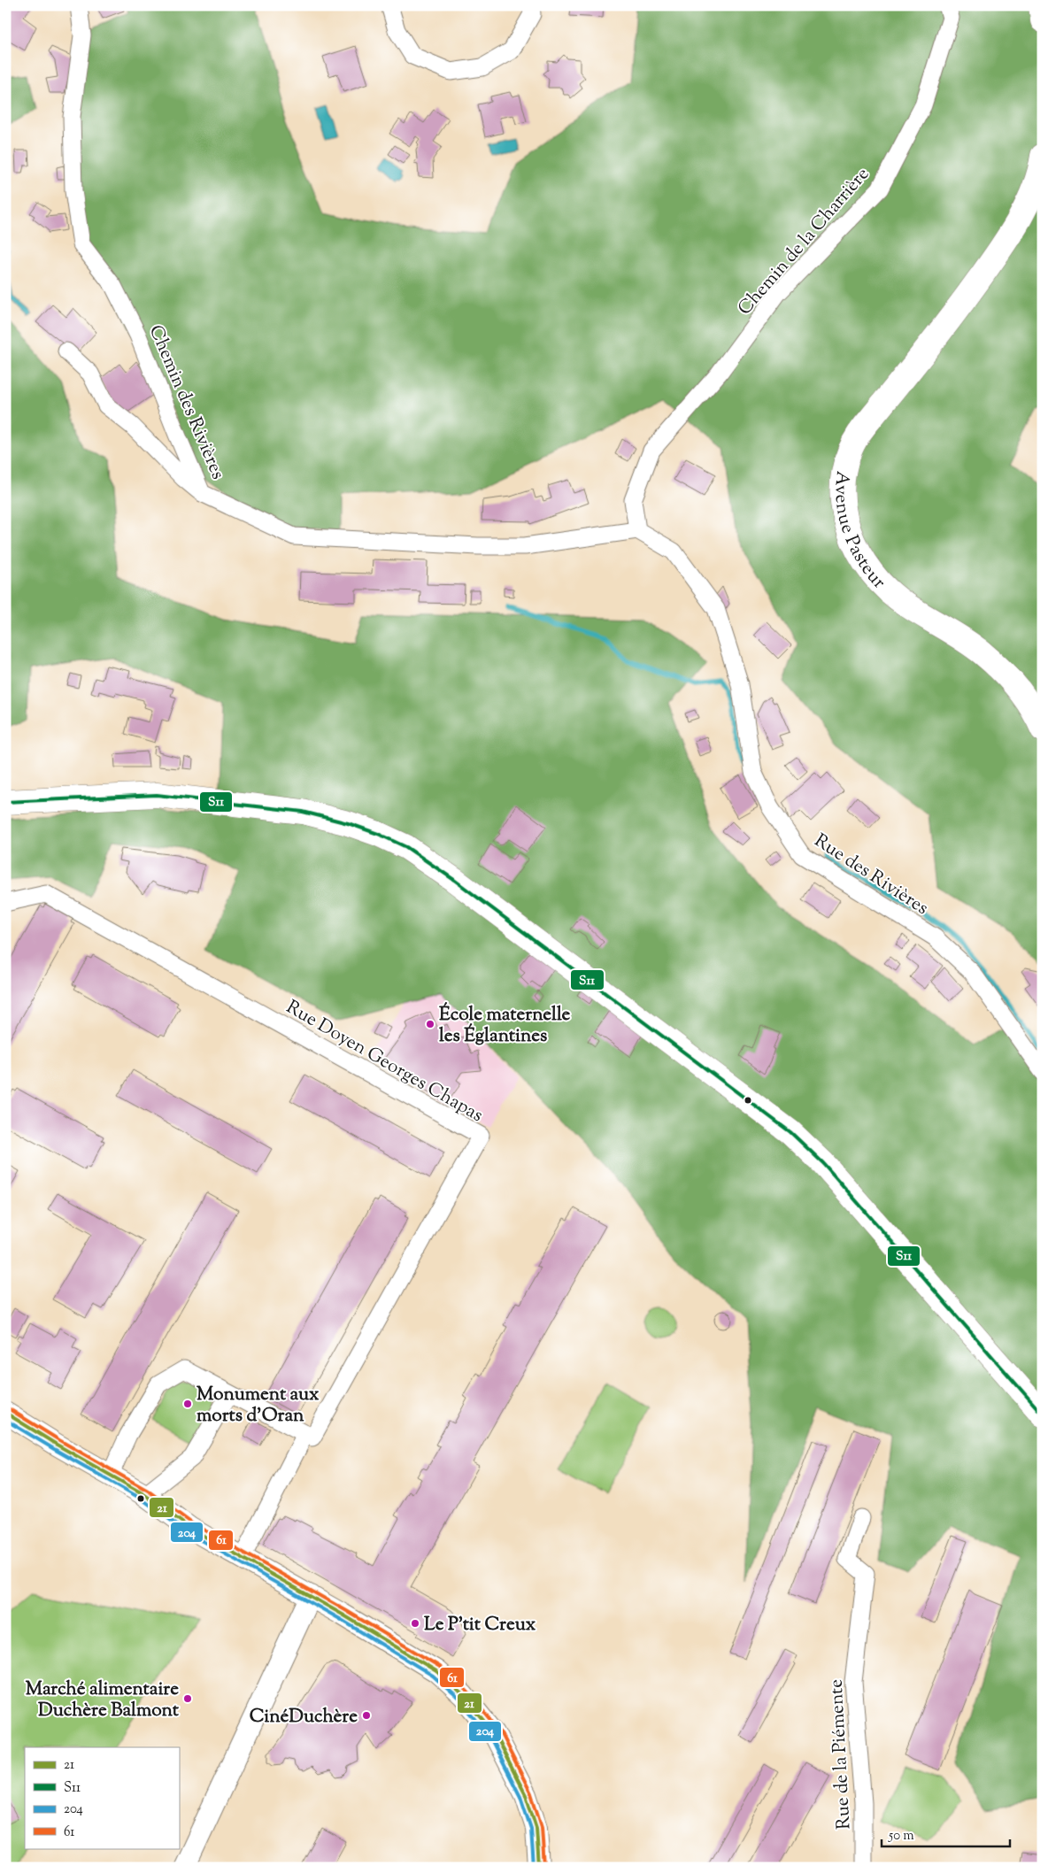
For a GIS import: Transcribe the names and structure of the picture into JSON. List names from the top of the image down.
{
  "streets": {
    "main road": ["Avenue Pasteur"],
    "street": [
      "Chemin de la Charrière",
      "Chemin des Rivières",
      "Rue des Rivières",
      "Rue Doyen Georges Chapas",
      "Rue de la Piémente"
    ]
  },
  "crossings": [
    ["Chemin de la Charrière", "Chemin des Rivières"],
    ["Chemin de la Charrière", "Rue des Rivières"],
    ["Chemin des Rivières", "Rue des Rivières"]
  ],
  "places": [
    "École maternelle les Églantines",
    "Monument aux morts d'Oran",
    "Le P'tit Creux",
    "Marché alimentaire Duchère Balmont",
    "CinéDuchère"
  ],
  "lines": [
    "transit line S11",
    "transit line 61",
    "transit line 21",
    "transit line 204"
  ],
  "legend": [
    "21",
    "S11",
    "204",
    "61"
  ],
  "scale_bar": "50 m"
}
